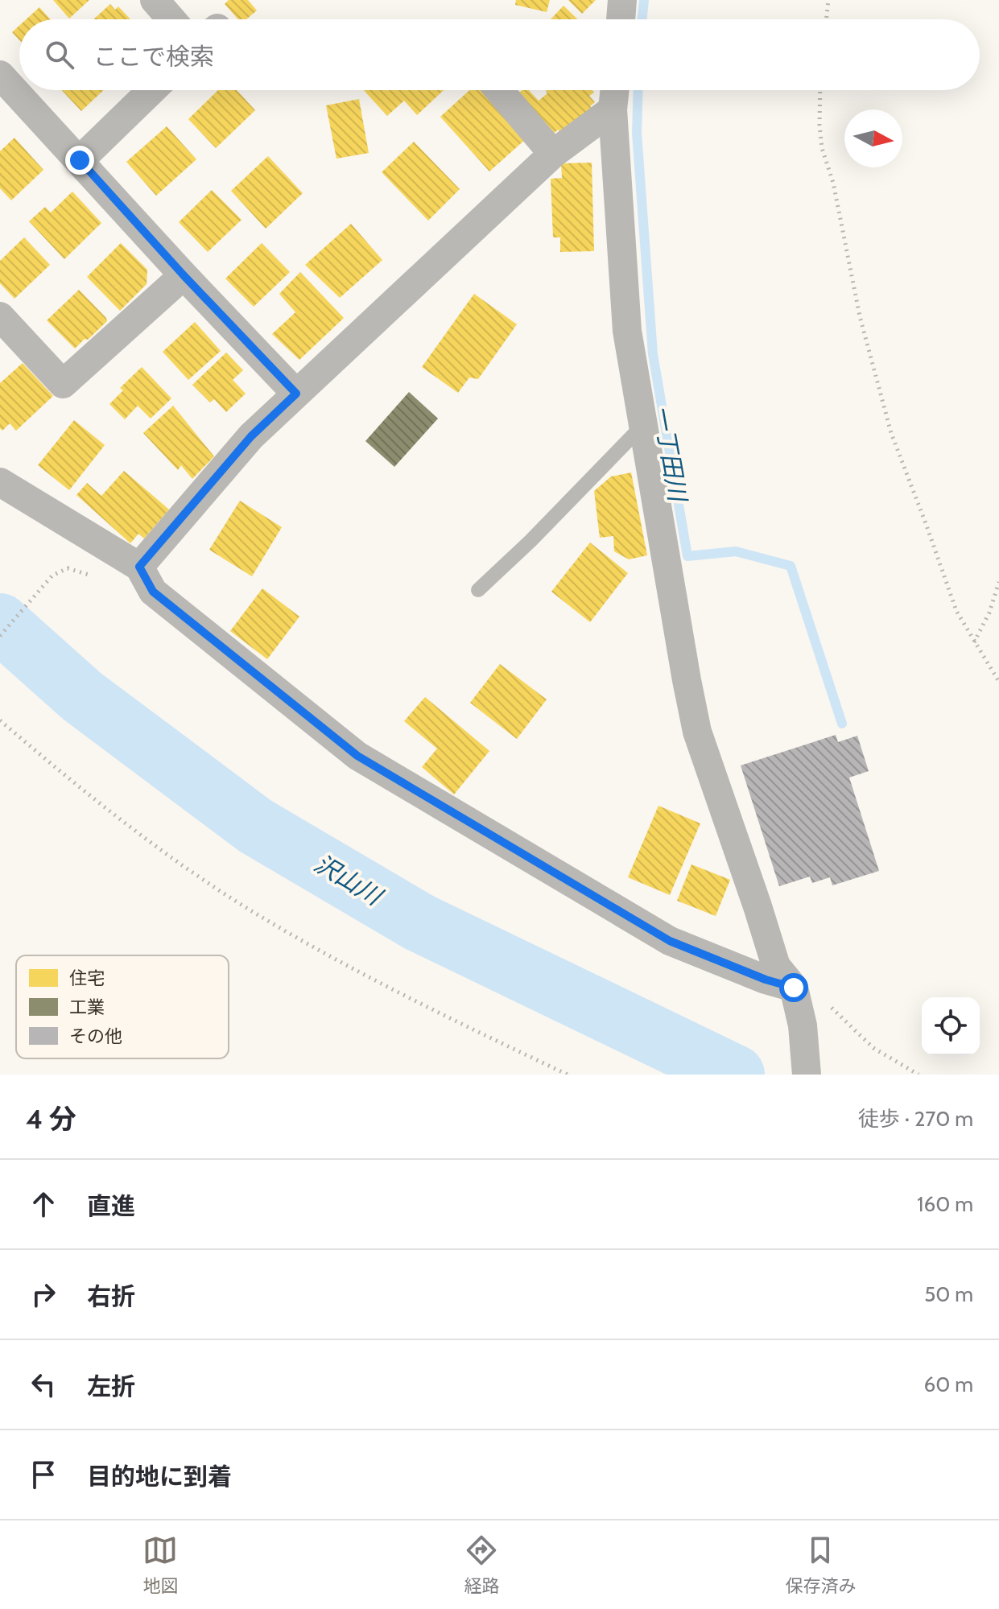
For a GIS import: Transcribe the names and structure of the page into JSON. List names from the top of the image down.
{
  "water": ["一丁田川", "沢山川"],
  "legend": ["住宅", "工業", "その他"],
  "north": "right",
  "page": {
    "search": "ここで検索",
    "heading": ["4 分", "徒歩 · 270 m"],
    "list": [
      ["直進", "160 m"],
      ["右折", "50 m"],
      ["左折", "60 m"],
      "目的地に到着"
    ],
    "nav": ["地図", "経路", "保存済み"]
  }
}
